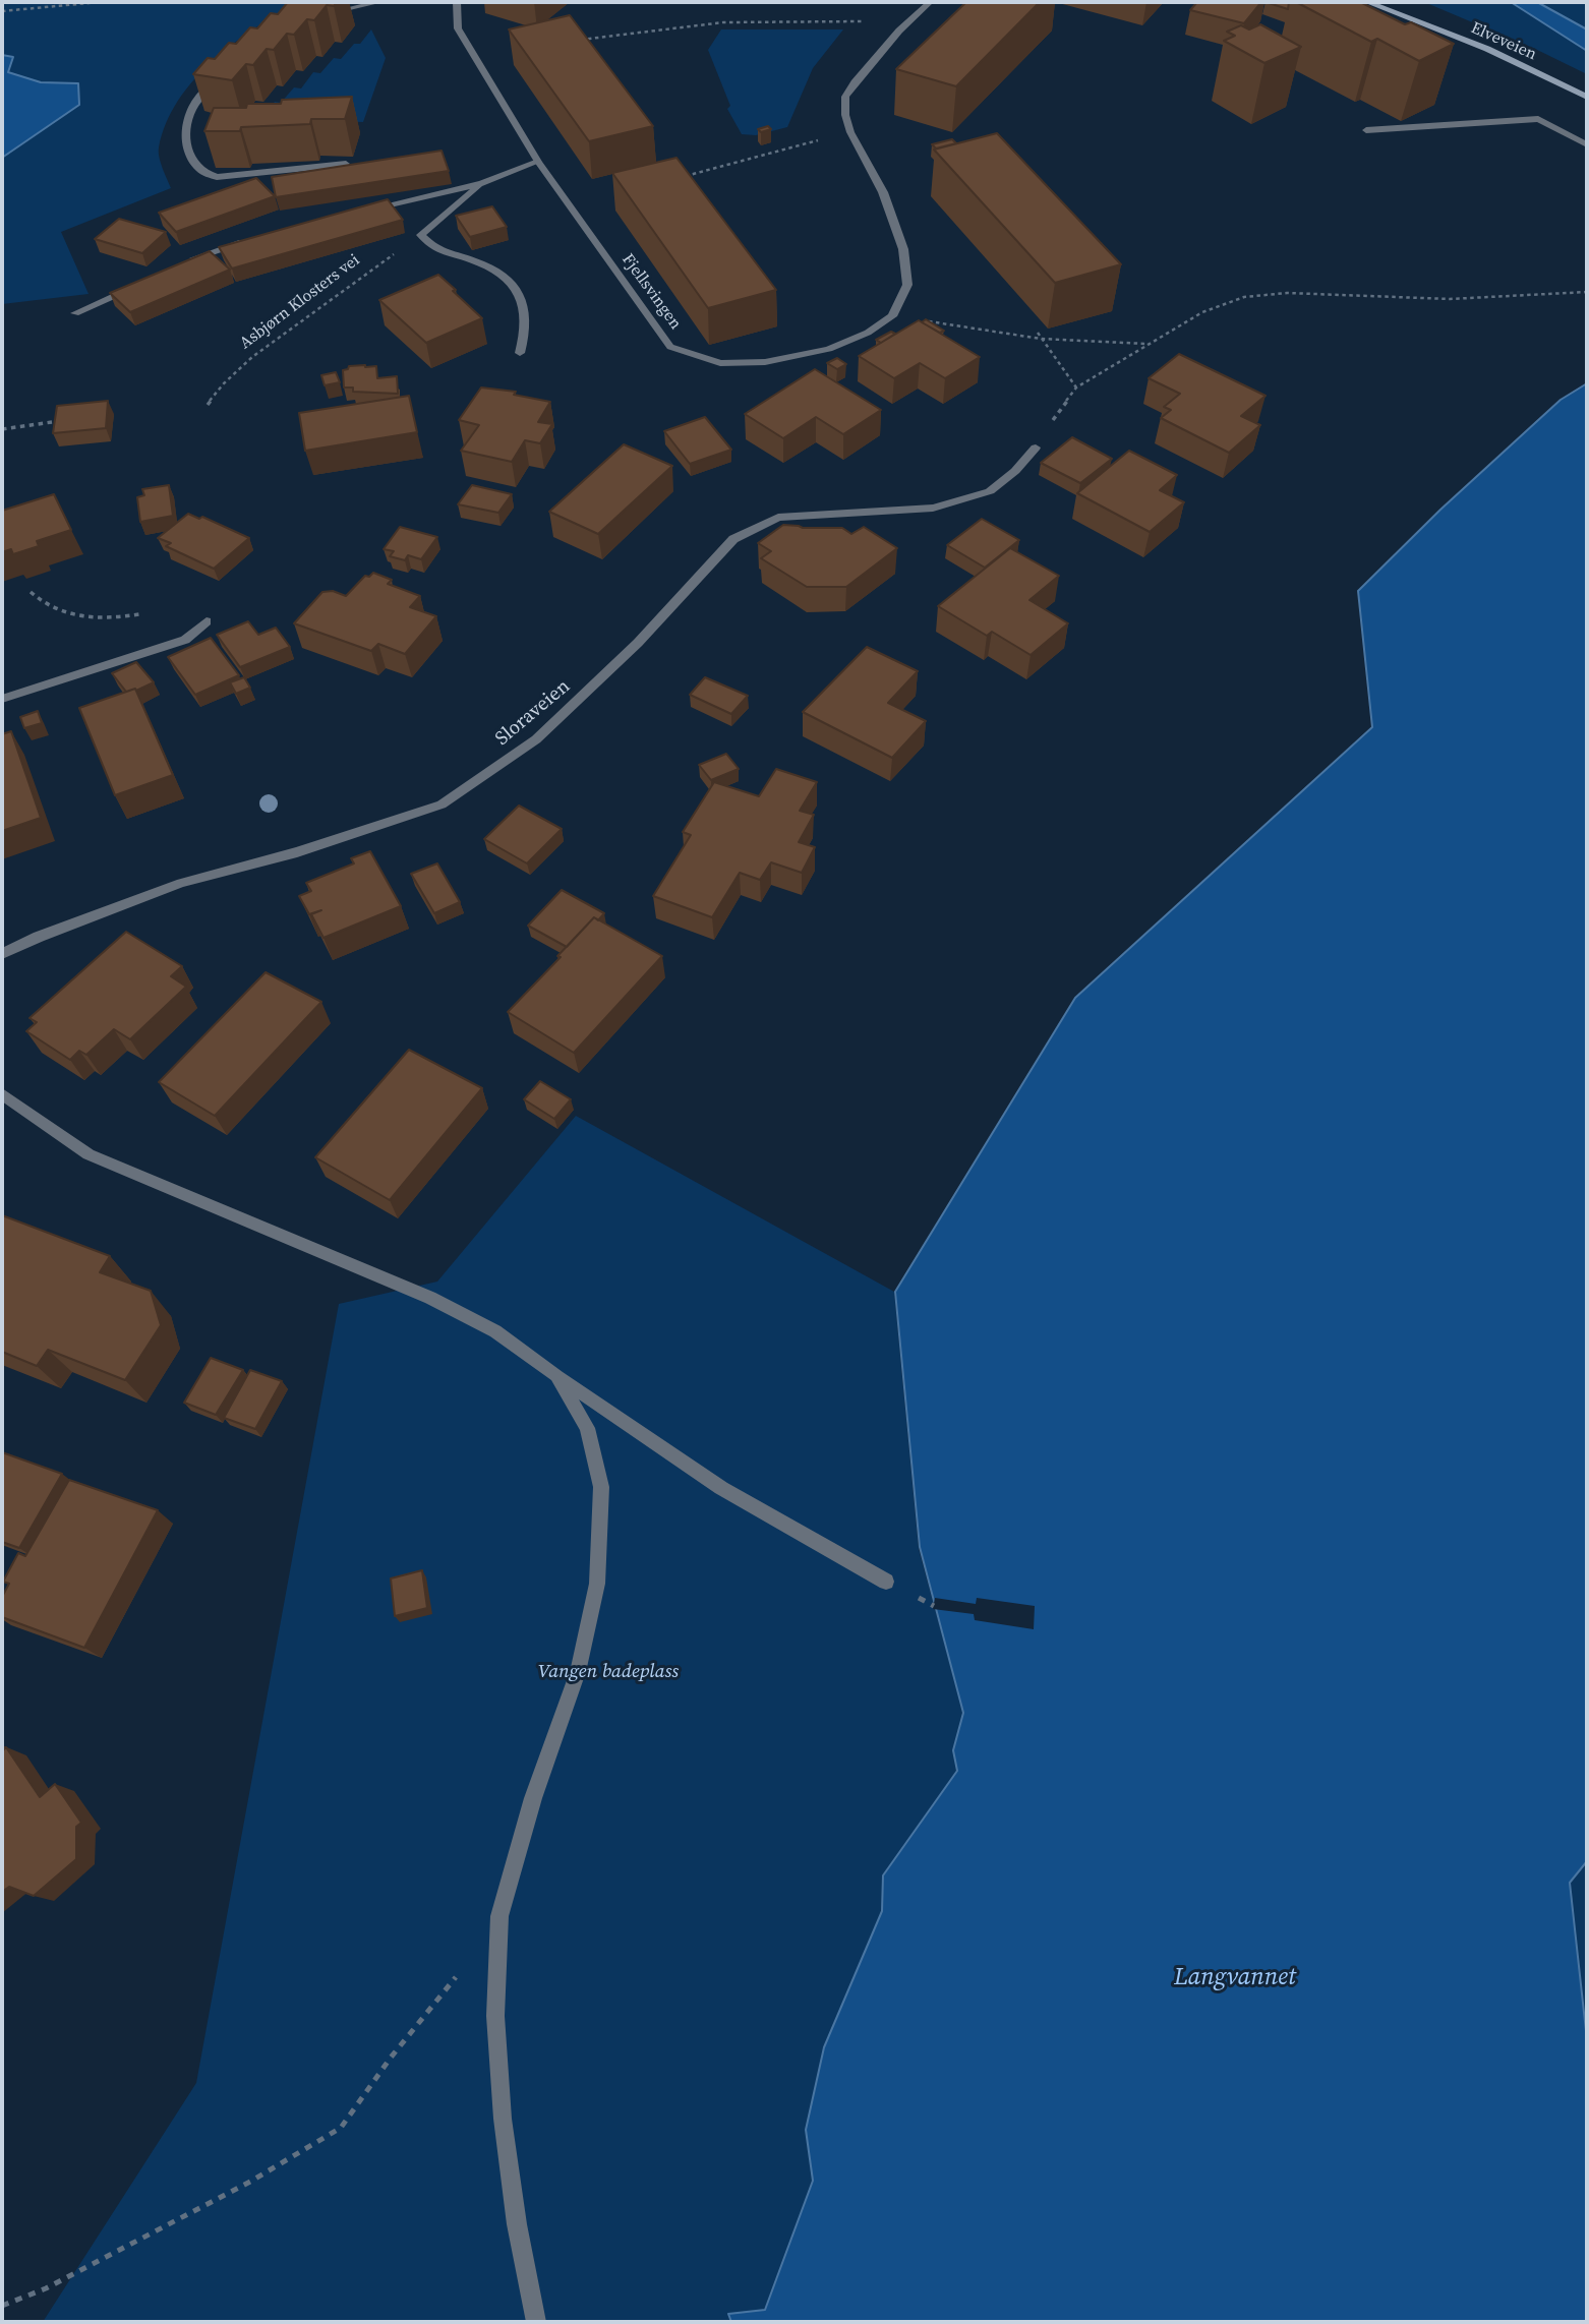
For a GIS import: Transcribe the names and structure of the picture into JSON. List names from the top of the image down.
{
  "streets": {
    "main road": ["Elveveien"],
    "street": ["Fjellsvingen", "Sloraveien"],
    "path": ["Asbjørn Klosters vei"]
  },
  "water": ["Langvannet"],
  "parks": ["Vangen badeplass"]
}
